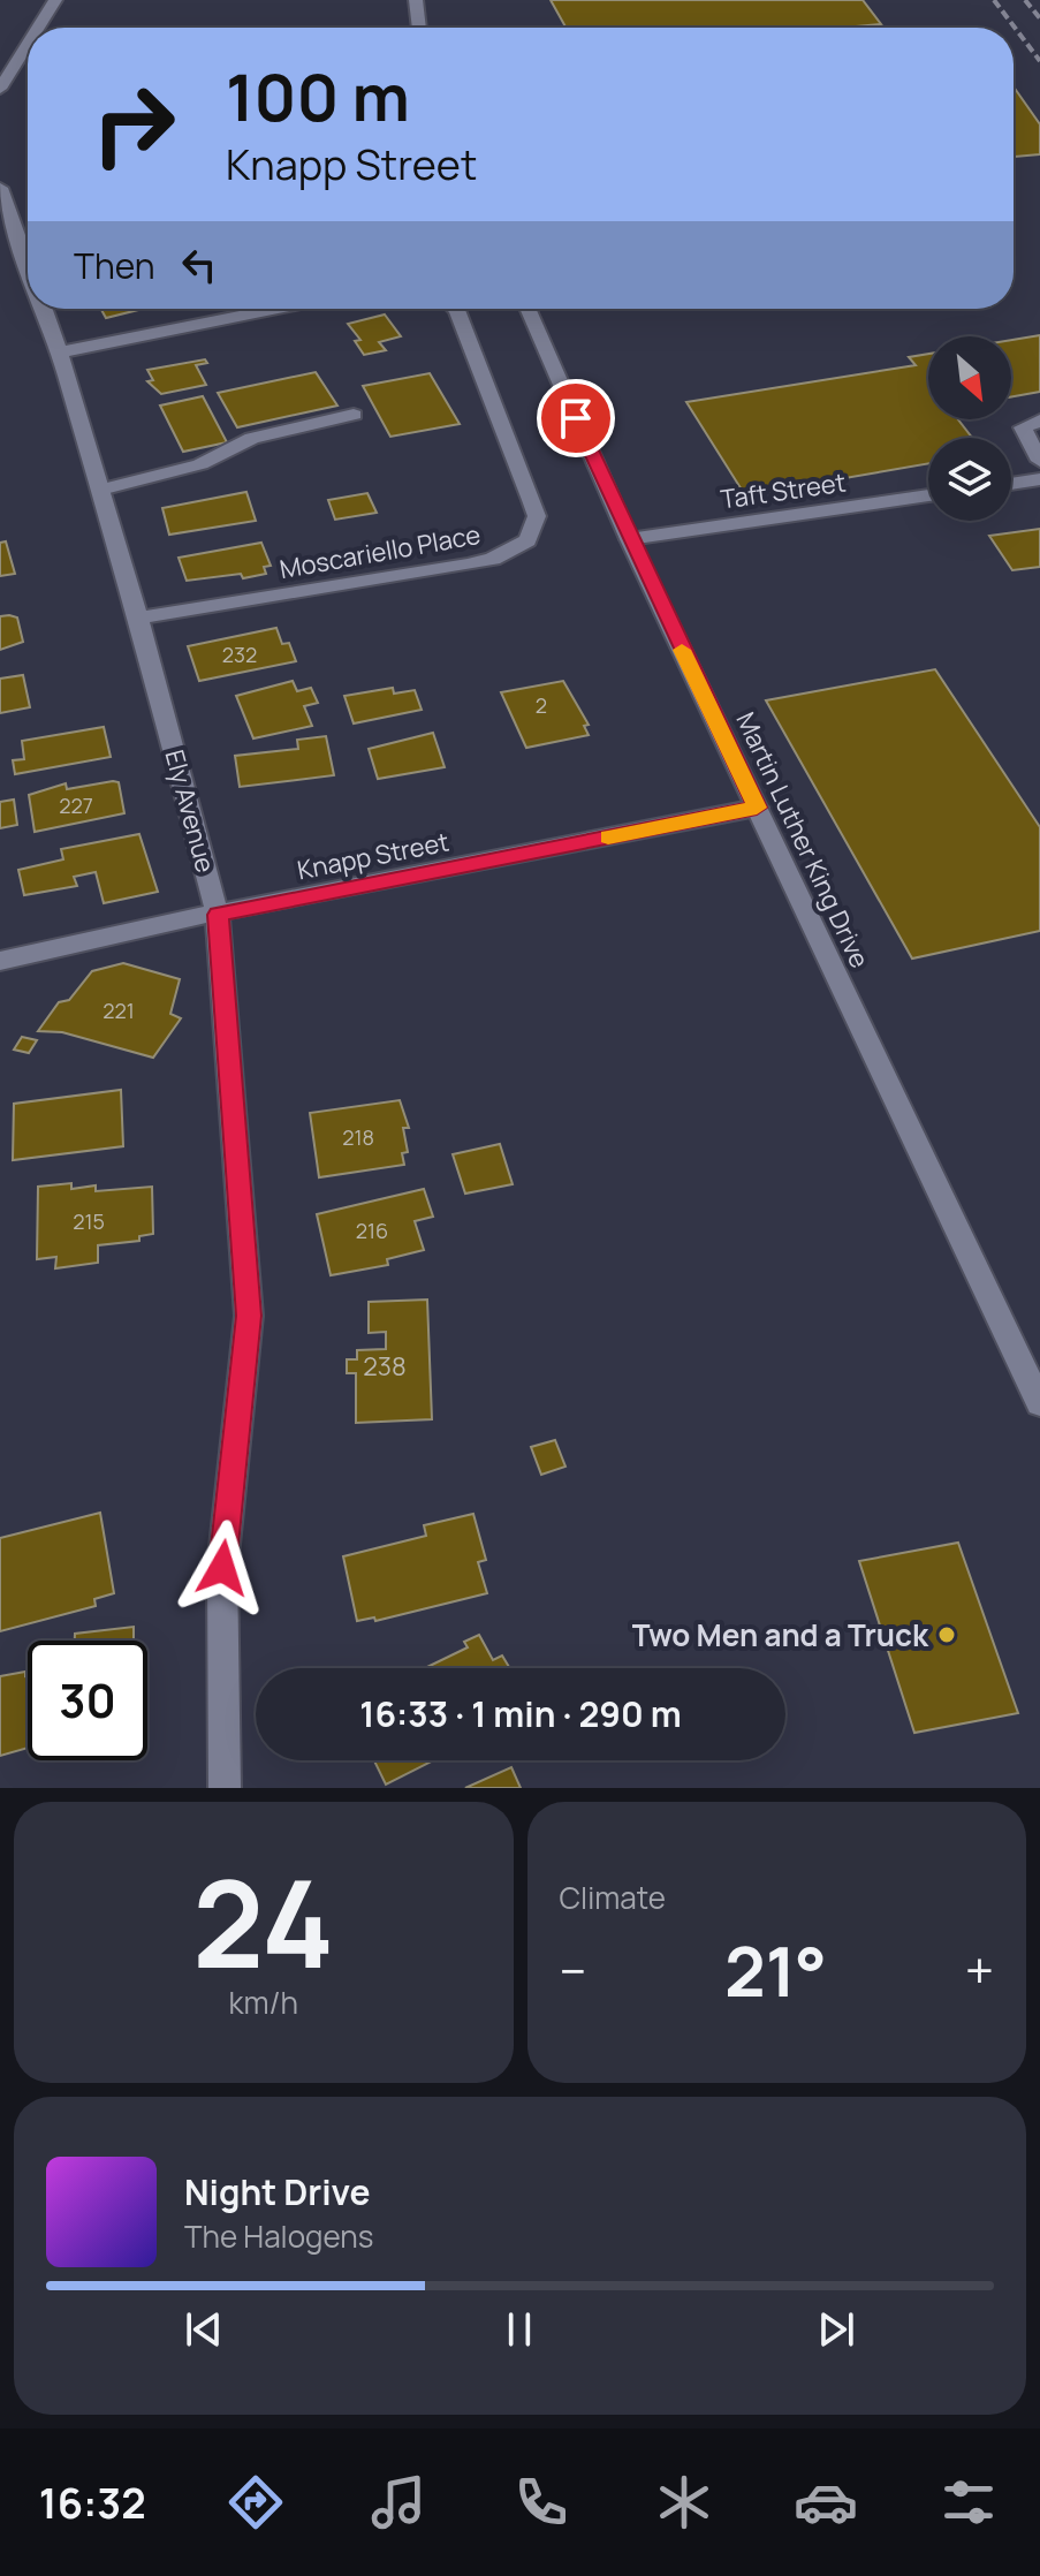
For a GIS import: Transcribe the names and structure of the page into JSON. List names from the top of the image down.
{
  "streets": {
    "street": [
      "Taft Street",
      "Moscariello Place",
      "Ely Avenue",
      "Martin Luther King Drive",
      "Knapp Street"
    ]
  },
  "crossings": [
    ["Taft Street", "Martin Luther King Drive"],
    ["Moscariello Place", "Ely Avenue"],
    ["Ely Avenue", "Knapp Street"],
    ["Martin Luther King Drive", "Knapp Street"]
  ],
  "places": ["Two Men and a Truck"],
  "house_numbers": [
    "232",
    "2",
    "227",
    "221",
    "218",
    "215",
    "216",
    "238"
  ],
  "north": "bottom right",
  "page": {
    "turn": ["100 m", "Knapp Street"],
    "then": "Then",
    "limit": "30",
    "trip": "16:33 · 1 min · 290 m",
    "tile": [
      ["24", "km/h"],
      "Climate"
    ],
    "heat": ["−", "21°", "+"],
    "song": ["Night Drive", "The Halogens"],
    "tabs": "16:32"
  }
}
